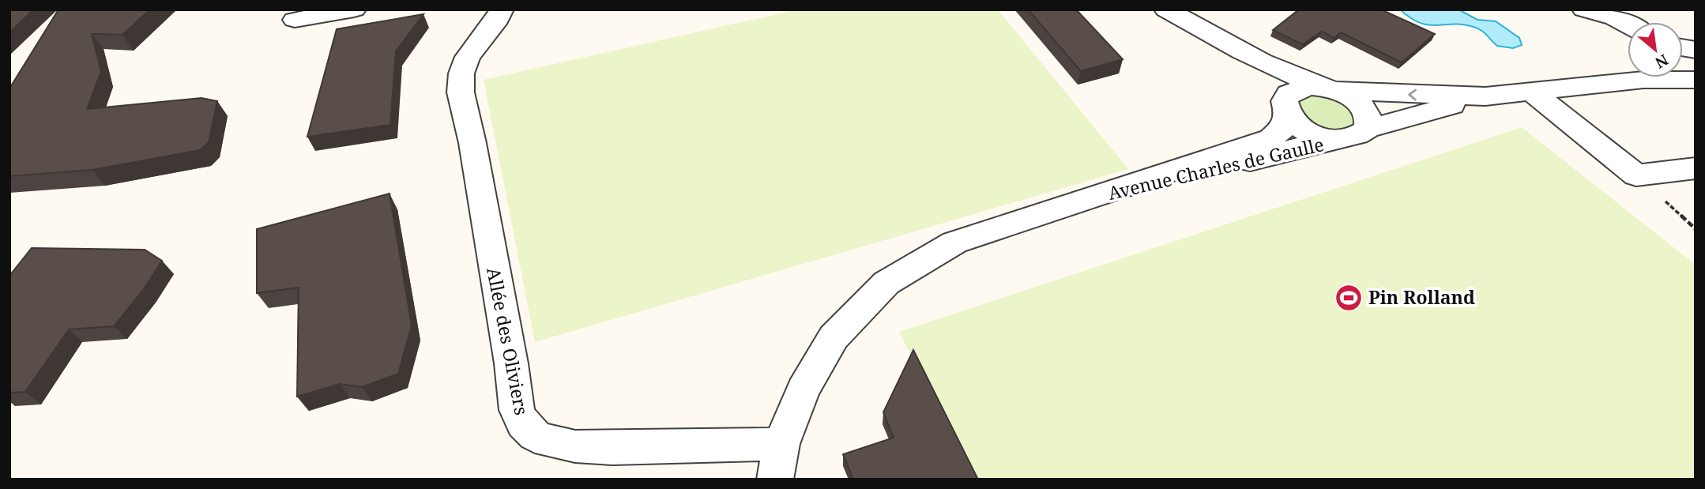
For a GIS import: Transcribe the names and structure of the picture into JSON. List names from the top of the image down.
{
  "streets": {
    "street": ["Avenue Charles de Gaulle", "Allée des Oliviers"]
  },
  "crossings": [
    ["Avenue Charles de Gaulle", "Allée des Oliviers"]
  ],
  "places": {
    "sports": ["Pin Rolland"]
  },
  "north": "bottom right"
}
